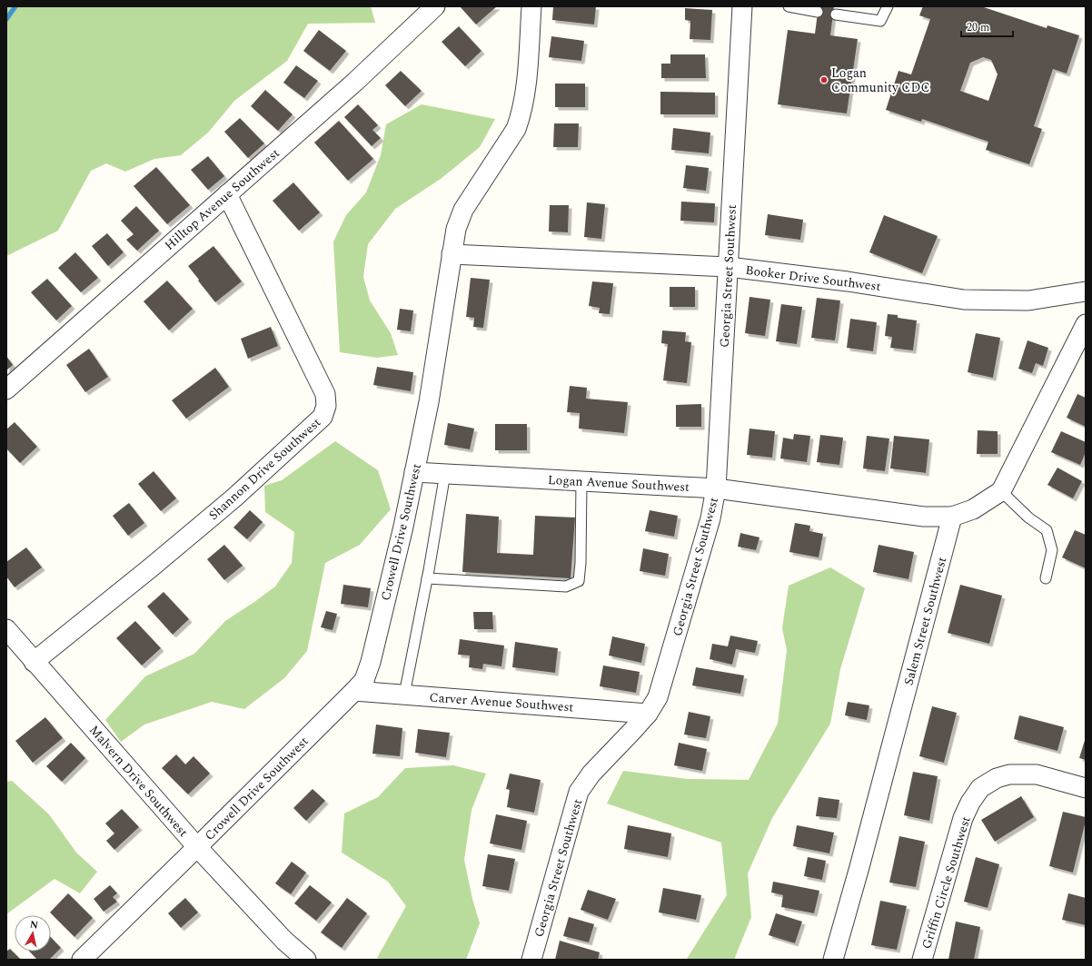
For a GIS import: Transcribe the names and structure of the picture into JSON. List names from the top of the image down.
{
  "streets": {
    "street": [
      "Hilltop Avenue Southwest",
      "Georgia Street Southwest",
      "Booker Drive Southwest",
      "Shannon Drive Southwest",
      "Logan Avenue Southwest",
      "Crowell Drive Southwest",
      "Salem Street Southwest",
      "Carver Avenue Southwest",
      "Malvern Drive Southwest",
      "Griffin Circle Southwest"
    ]
  },
  "crossings": [
    ["Hilltop Avenue Southwest", "Shannon Drive Southwest"],
    ["Georgia Street Southwest", "Booker Drive Southwest"],
    ["Georgia Street Southwest", "Logan Avenue Southwest"],
    ["Georgia Street Southwest", "Carver Avenue Southwest"],
    ["Booker Drive Southwest", "Crowell Drive Southwest"],
    ["Shannon Drive Southwest", "Malvern Drive Southwest"],
    ["Logan Avenue Southwest", "Crowell Drive Southwest"],
    ["Logan Avenue Southwest", "Salem Street Southwest"],
    ["Crowell Drive Southwest", "Carver Avenue Southwest"],
    ["Crowell Drive Southwest", "Malvern Drive Southwest"]
  ],
  "places": ["Logan Community CDC"],
  "scale_bar": "20 m",
  "north": "top"
}
